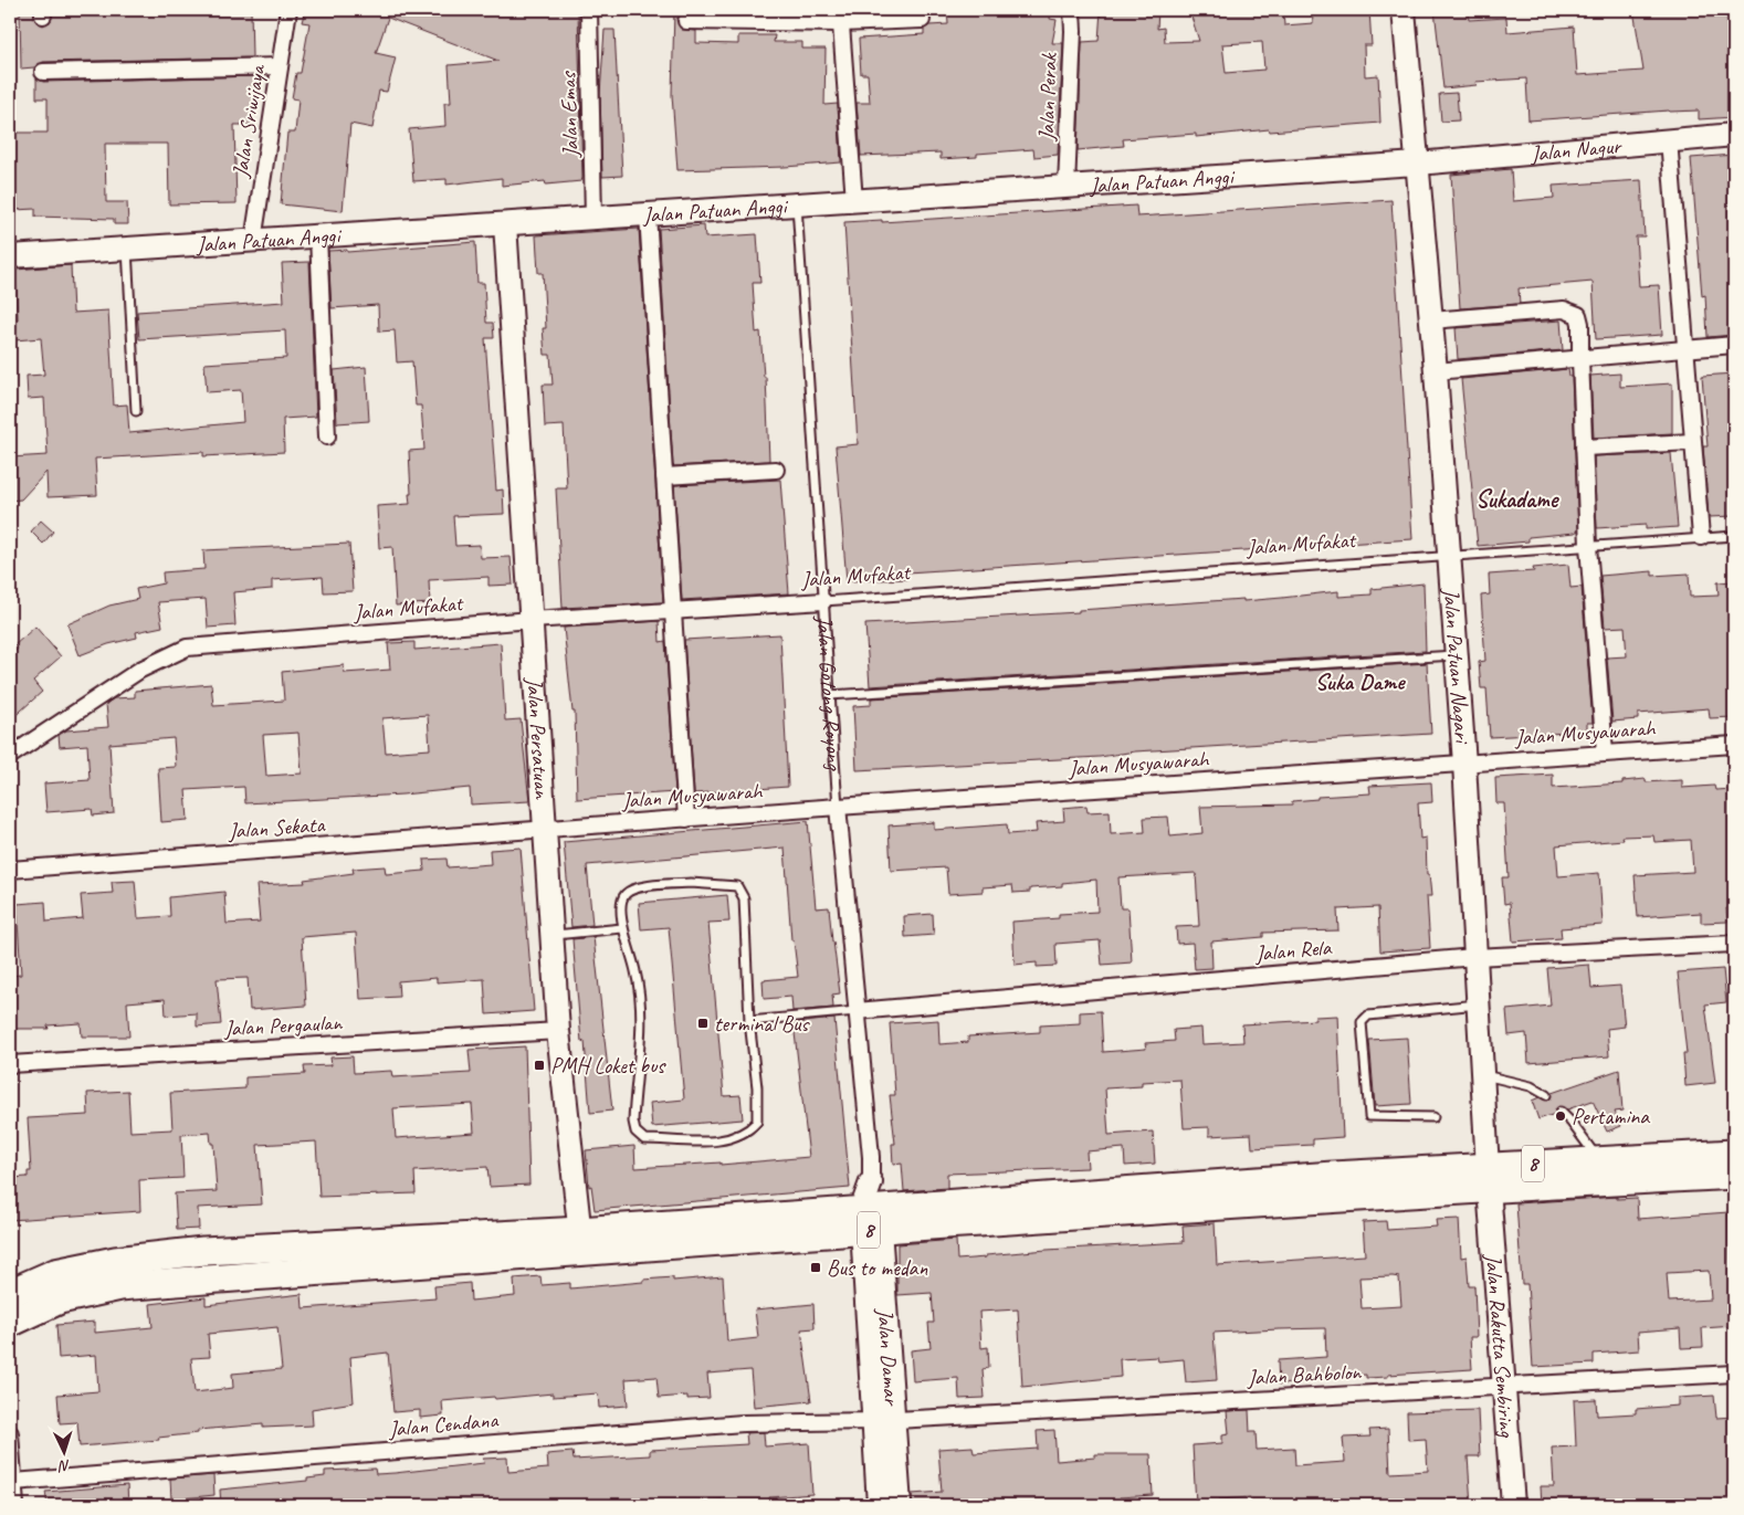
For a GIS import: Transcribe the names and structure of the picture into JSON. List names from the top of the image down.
{
  "streets": {
    "highway": ["8"],
    "street": [
      "Jalan Perak",
      "Jalan Emas",
      "Jalan Sriwijaya",
      "Jalan Nagur",
      "Jalan Patuan Anggi",
      "Jalan Mufakat",
      "Jalan Patuan Nagari",
      "Jalan Gotong Royong",
      "Jalan Musyawarah",
      "Jalan Persatuan",
      "Jalan Sekata",
      "Jalan Rela",
      "Jalan Pergaulan",
      "Jalan Rakutta Sembiring",
      "Jalan Damar",
      "Jalan Bahbolon",
      "Jalan Cendana"
    ]
  },
  "crossings": [
    ["Jalan Perak", "Jalan Patuan Anggi"],
    ["Jalan Emas", "Jalan Patuan Anggi"],
    ["Jalan Sriwijaya", "Jalan Patuan Anggi"],
    ["Jalan Nagur", "Jalan Patuan Anggi"],
    ["Jalan Nagur", "Jalan Patuan Nagari"],
    ["Jalan Patuan Anggi", "Jalan Patuan Nagari"],
    ["Jalan Patuan Anggi", "Jalan Gotong Royong"],
    ["Jalan Patuan Anggi", "Jalan Persatuan"],
    ["Jalan Mufakat", "Jalan Patuan Nagari"],
    ["Jalan Mufakat", "Jalan Gotong Royong"],
    ["Jalan Mufakat", "Jalan Persatuan"],
    ["Jalan Patuan Nagari", "Jalan Musyawarah"],
    ["Jalan Patuan Nagari", "Jalan Rela"],
    ["Jalan Patuan Nagari", "8"],
    ["Jalan Patuan Nagari", "Jalan Rakutta Sembiring"],
    ["Jalan Gotong Royong", "Jalan Musyawarah"],
    ["Jalan Gotong Royong", "Jalan Rela"],
    ["Jalan Gotong Royong", "8"],
    ["Jalan Gotong Royong", "Jalan Damar"],
    ["Jalan Musyawarah", "Jalan Persatuan"],
    ["Jalan Musyawarah", "Jalan Sekata"],
    ["Jalan Persatuan", "Jalan Sekata"],
    ["Jalan Persatuan", "Jalan Pergaulan"],
    ["Jalan Persatuan", "8"],
    ["8", "Jalan Rakutta Sembiring"],
    ["8", "Jalan Damar"],
    ["Jalan Rakutta Sembiring", "Jalan Bahbolon"],
    ["Jalan Damar", "Jalan Bahbolon"],
    ["Jalan Damar", "Jalan Cendana"],
    ["Jalan Bahbolon", "Jalan Cendana"]
  ],
  "districts": ["Sukadame", "Suka Dame"],
  "places": {
    "transit": ["terminal Bus", "PMH Loket bus", "Bus to medan"],
    "other": ["Pertamina"]
  },
  "north": "bottom"
}
